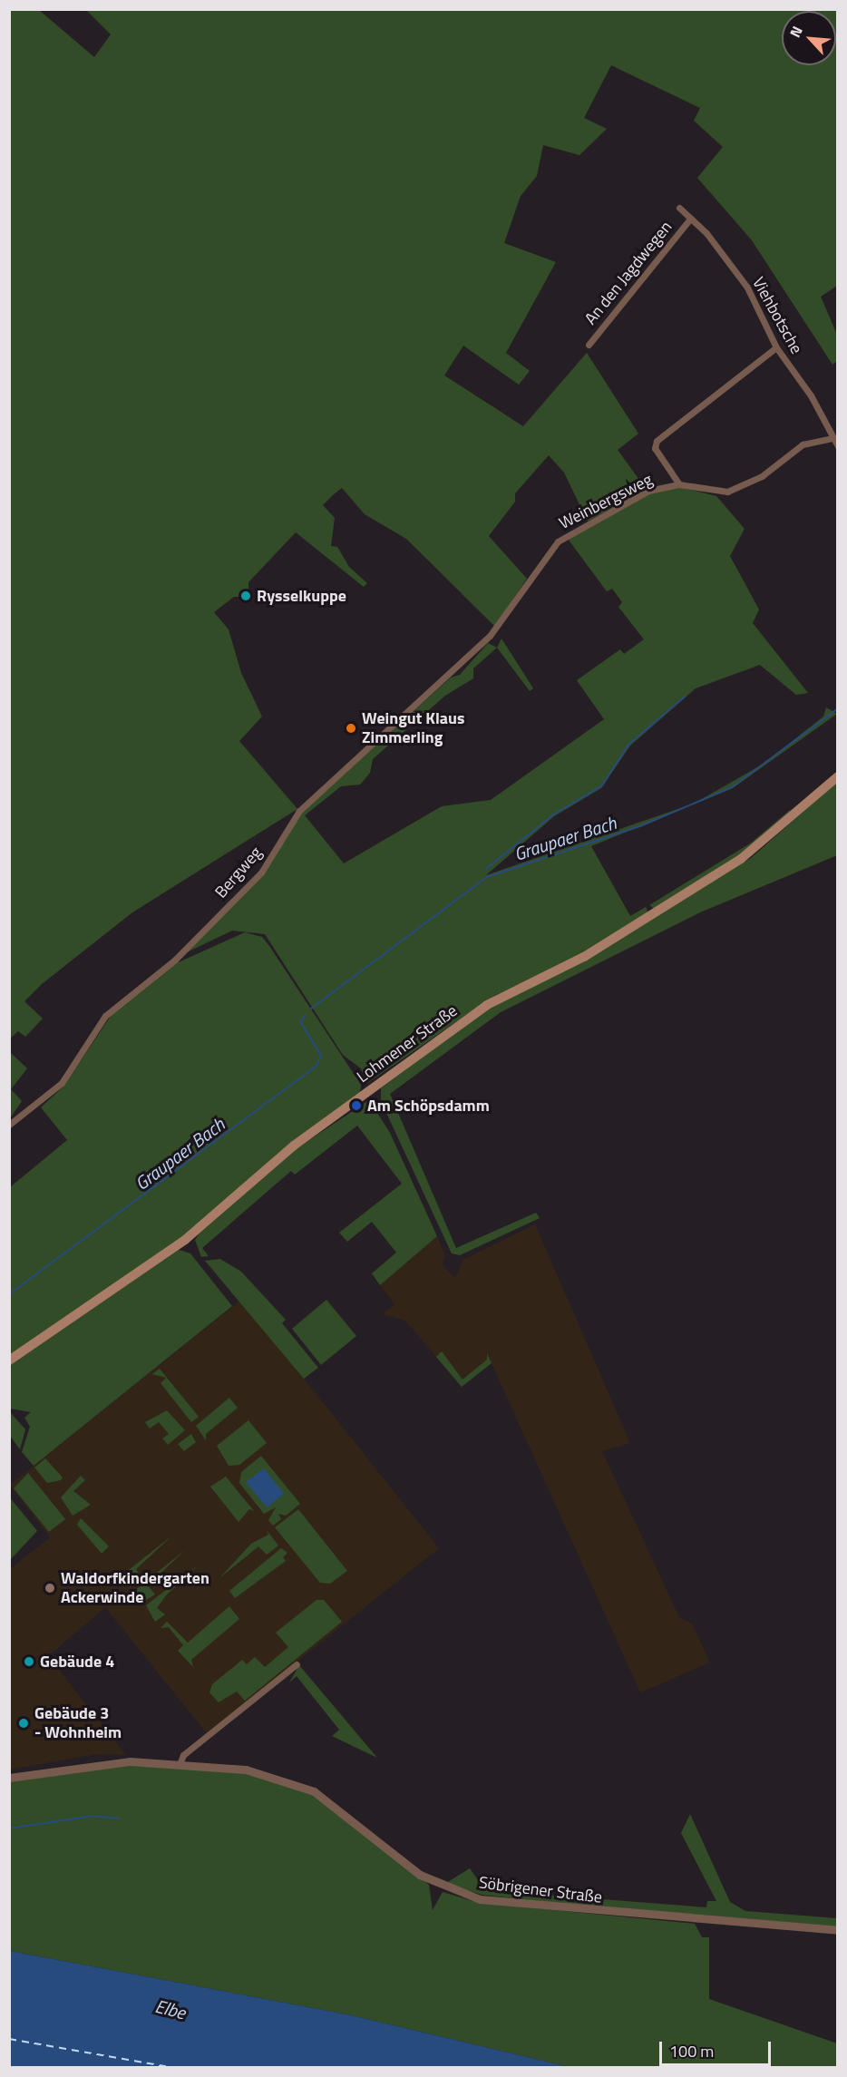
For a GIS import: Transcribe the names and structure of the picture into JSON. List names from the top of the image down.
{
  "streets": {
    "main road": ["Lohmener Straße"],
    "street": [
      "An den Jagdwegen",
      "Viehbotsche",
      "Weinbergsweg",
      "Bergweg",
      "Söbrigener Straße"
    ]
  },
  "crossings": [
    ["An den Jagdwegen", "Viehbotsche"],
    ["Viehbotsche", "Weinbergsweg"],
    ["Weinbergsweg", "Bergweg"]
  ],
  "water": ["Graupaer Bach", "Elbe"],
  "places": [
    "Rysselkuppe",
    "Weingut Klaus Zimmerling",
    "Am Schöpsdamm",
    "Waldorfkindergarten Ackerwinde",
    "Gebäude 4",
    "Gebäude 3 - Wohnheim"
  ],
  "scale_bar": "100 m",
  "north": "top left"
}
